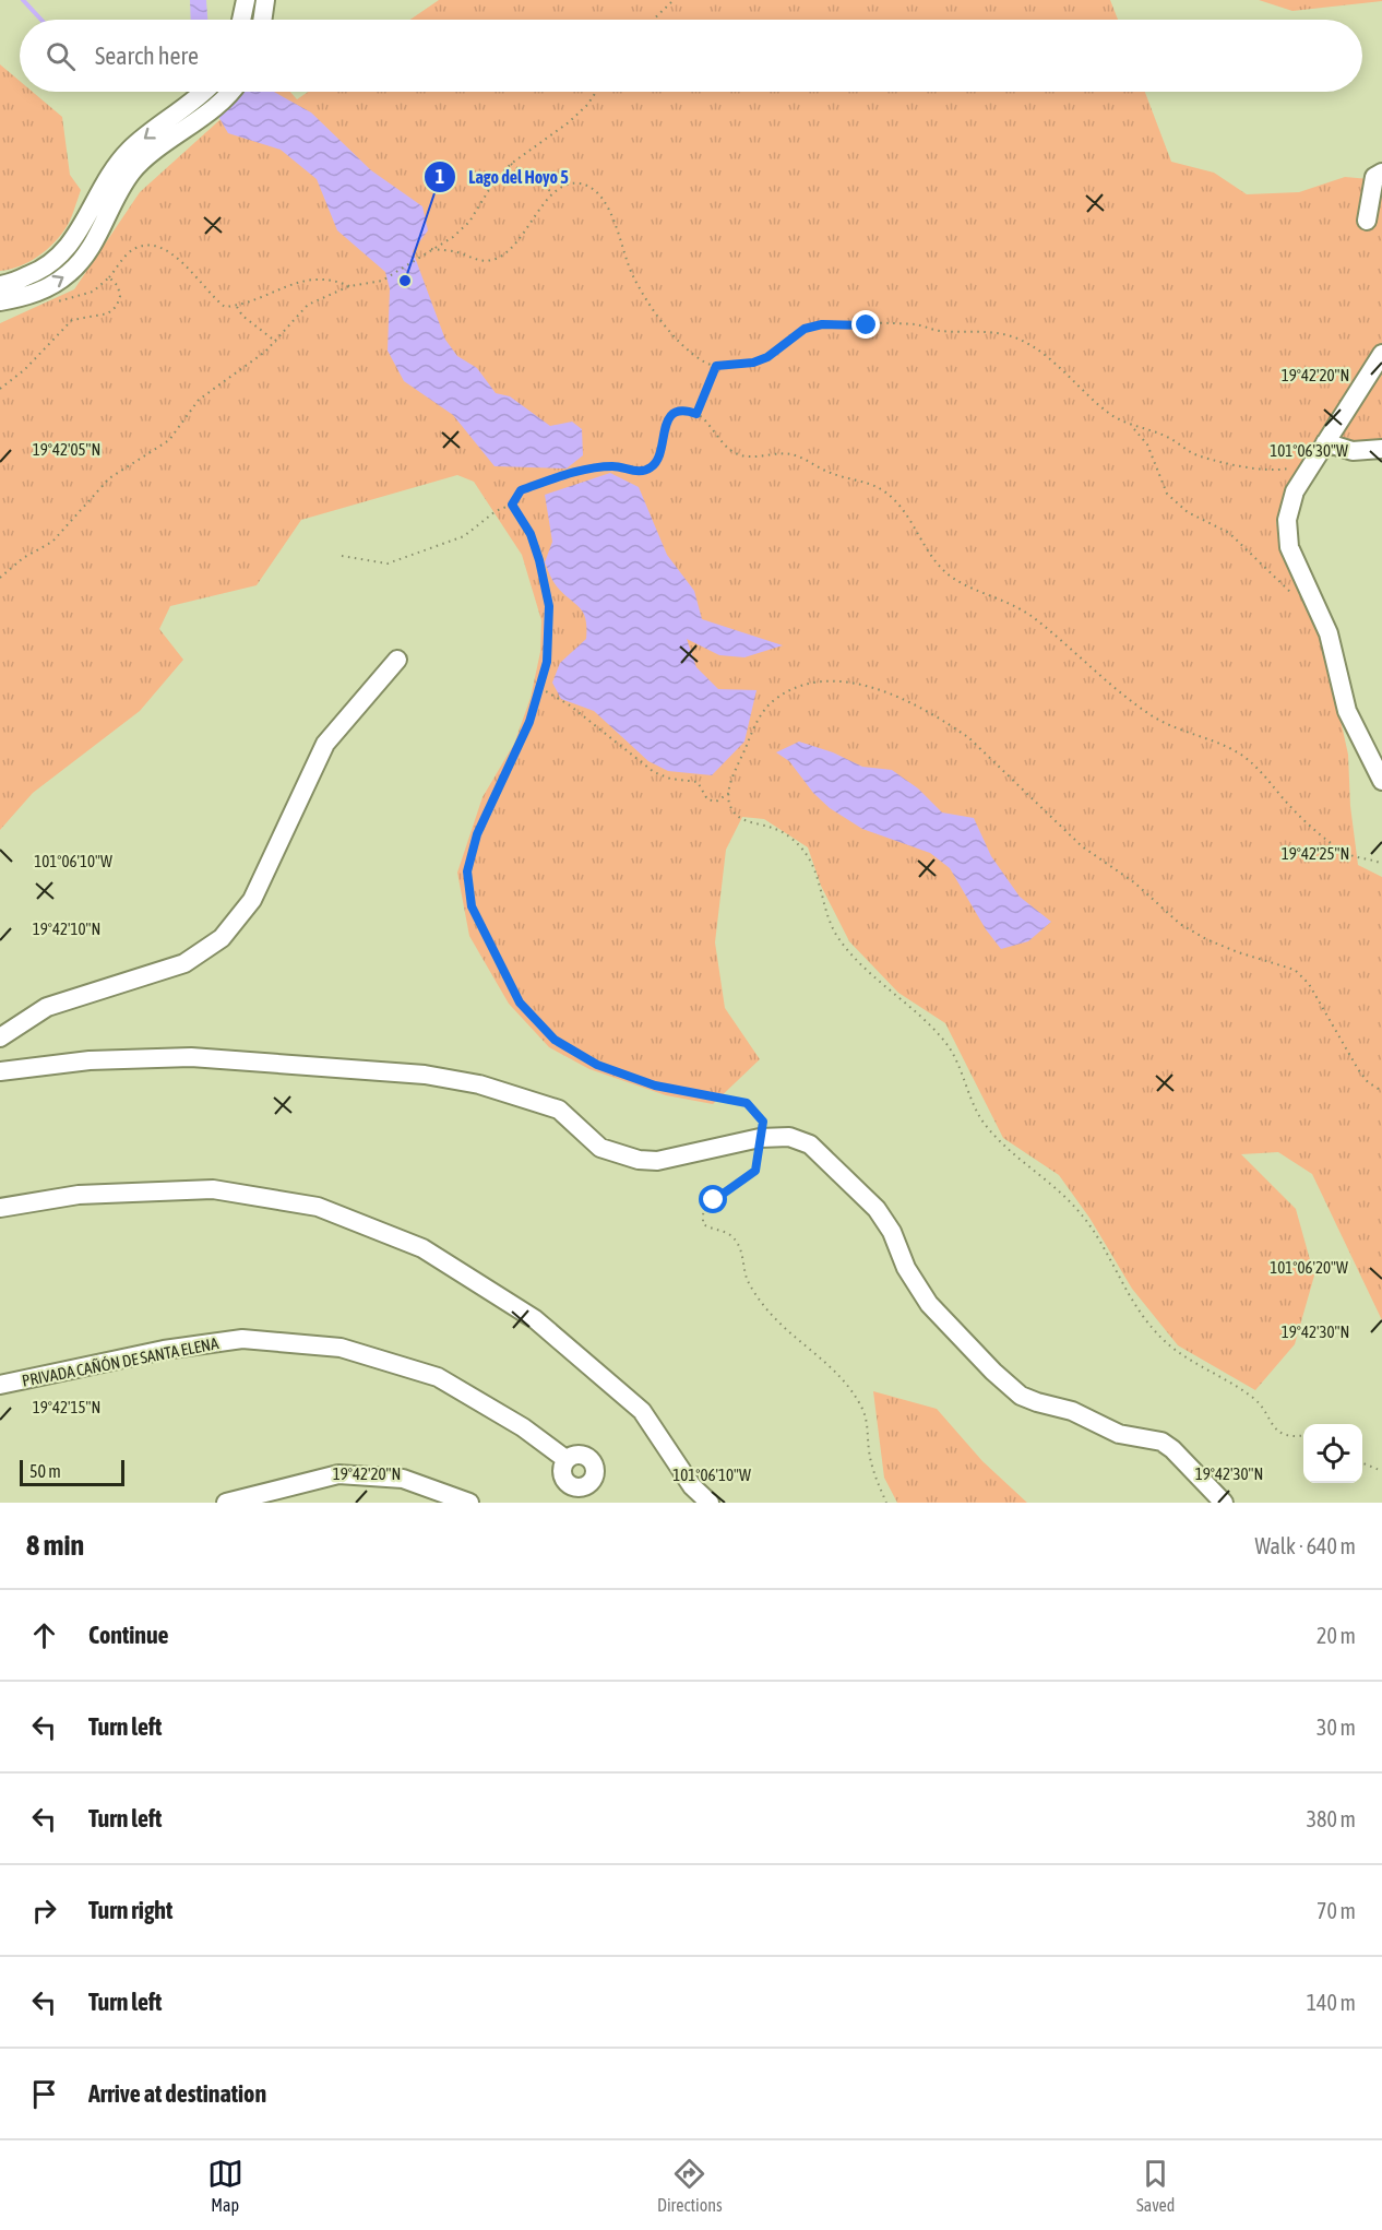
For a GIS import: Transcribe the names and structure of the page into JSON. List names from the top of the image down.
{
  "streets": {
    "street": ["PRIVADA CAÑÓN DE SANTA ELENA"]
  },
  "places": ["Lago del Hoyo 5"],
  "scale_bar": "50 m",
  "page": {
    "search": "Search here",
    "scale": "50 m",
    "heading": ["8 min", "Walk · 640 m"],
    "list": [
      ["Continue", "20 m"],
      ["Turn left", "30 m"],
      ["Turn left", "380 m"],
      ["Turn right", "70 m"],
      ["Turn left", "140 m"],
      "Arrive at destination"
    ],
    "nav": ["Map", "Directions", "Saved"]
  },
  "coordinates": [
    "19°42'20\"N",
    "19°42'05\"N",
    "101°06'30\"W",
    "19°42'25\"N",
    "101°06'10\"W",
    "19°42'10\"N",
    "101°06'20\"W",
    "19°42'30\"N",
    "19°42'15\"N"
  ]
}
